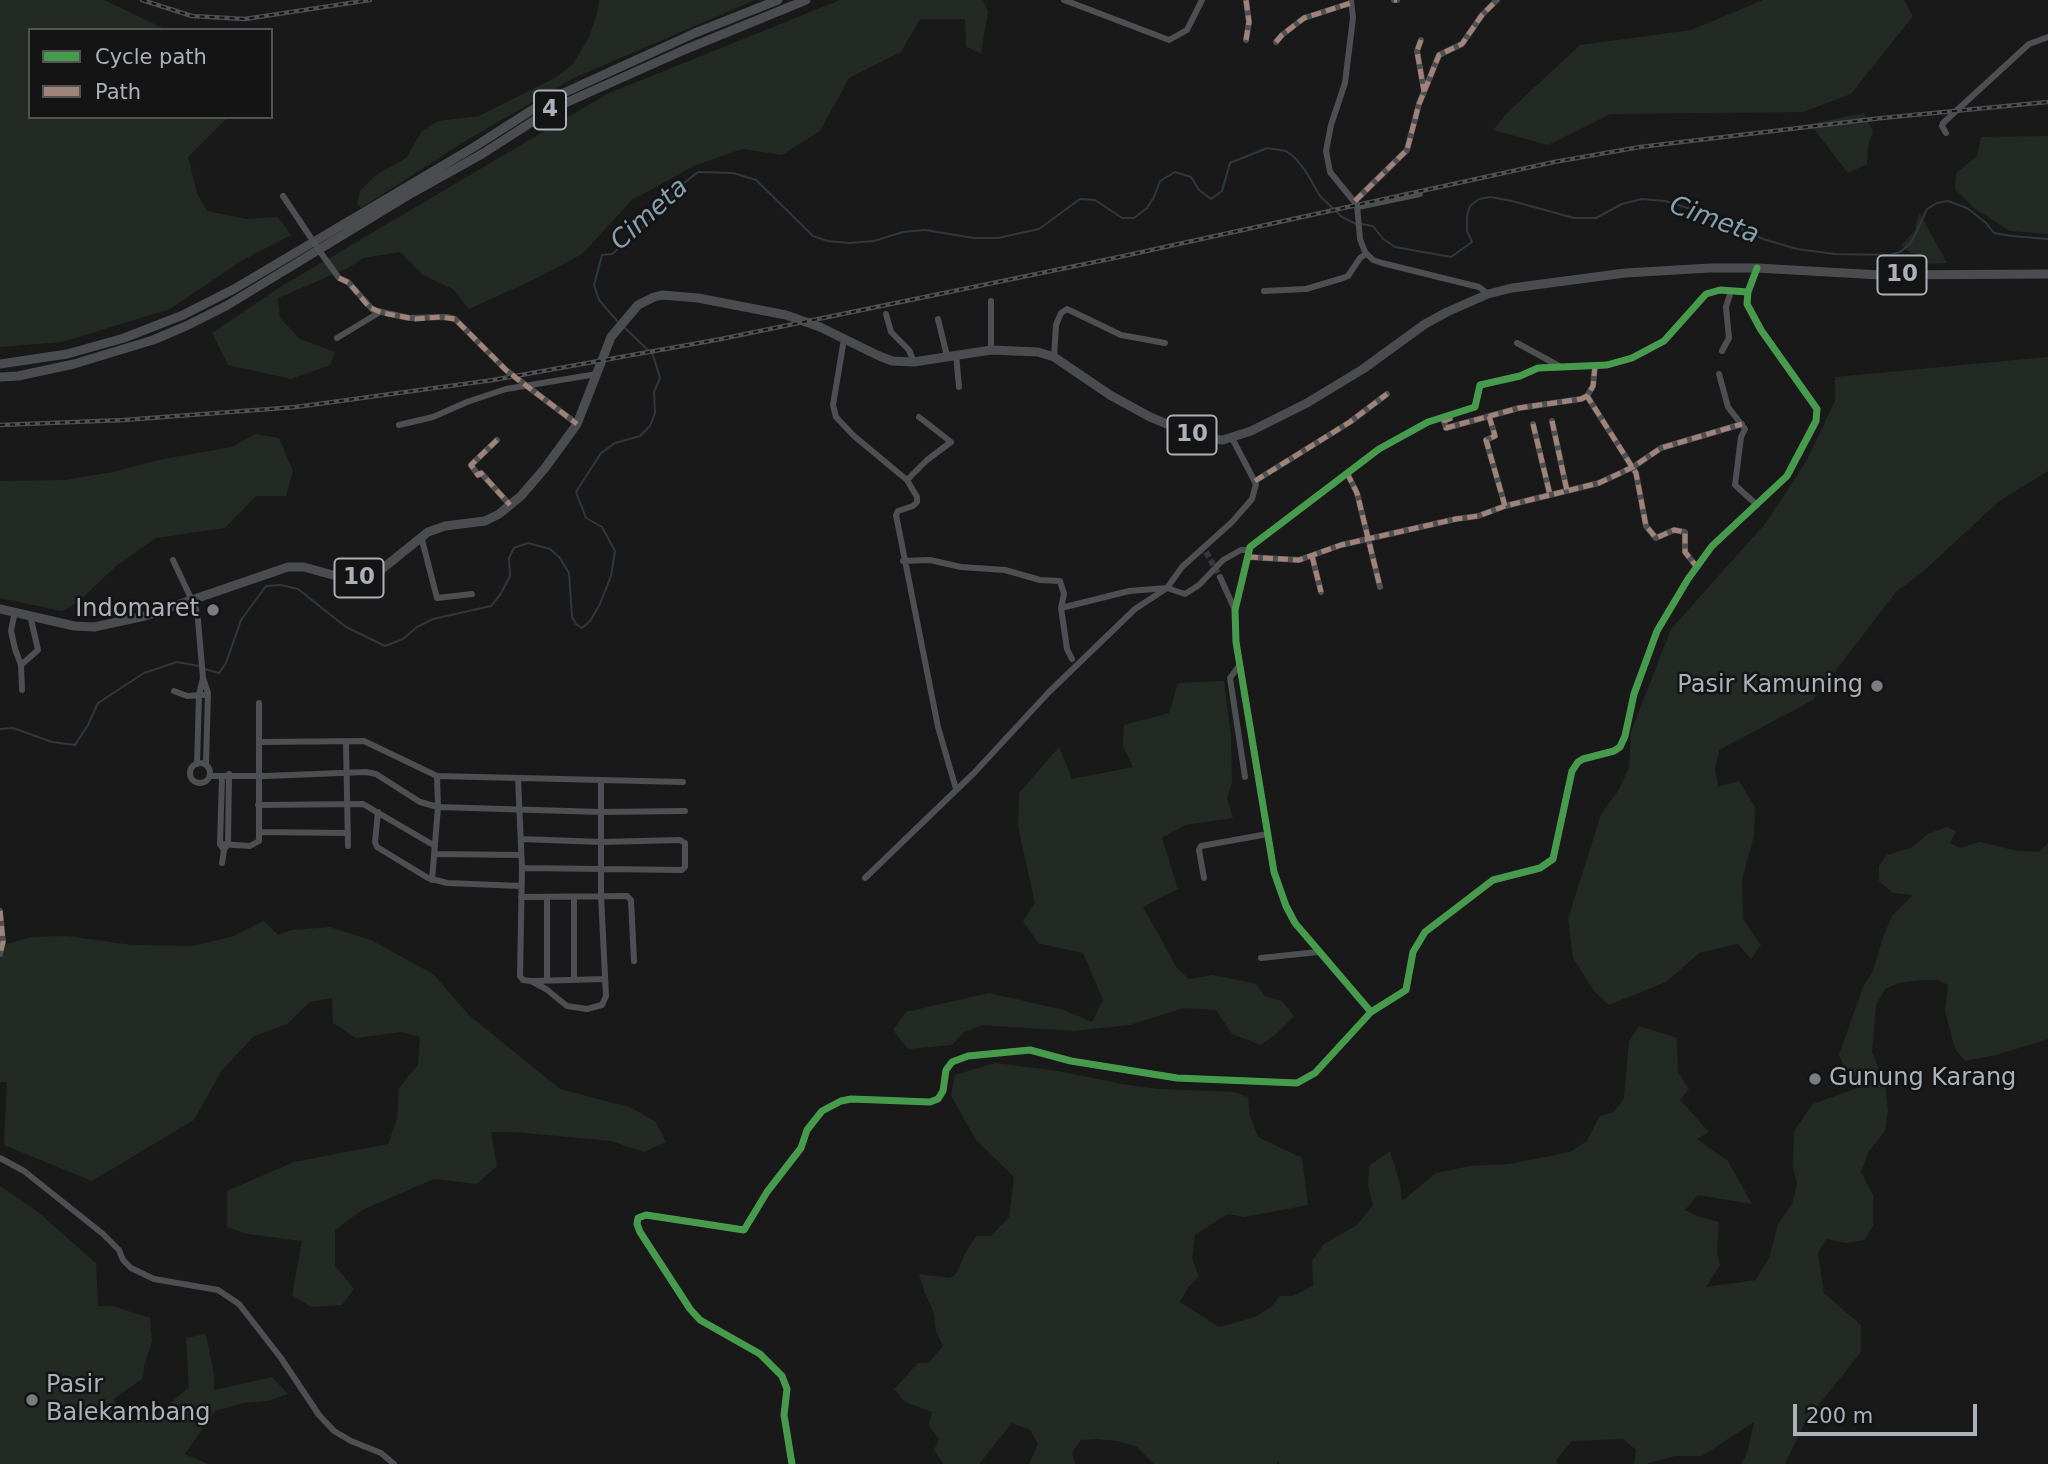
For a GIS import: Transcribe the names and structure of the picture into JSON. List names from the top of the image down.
{
  "streets": {
    "highway": ["4", "10"]
  },
  "water": ["Cimeta"],
  "places": [
    "Indomaret",
    "Pasir Kamuning",
    "Gunung Karang",
    "Pasir Balekambang"
  ],
  "legend": ["Cycle path", "Path"],
  "scale_bar": "200 m"
}
